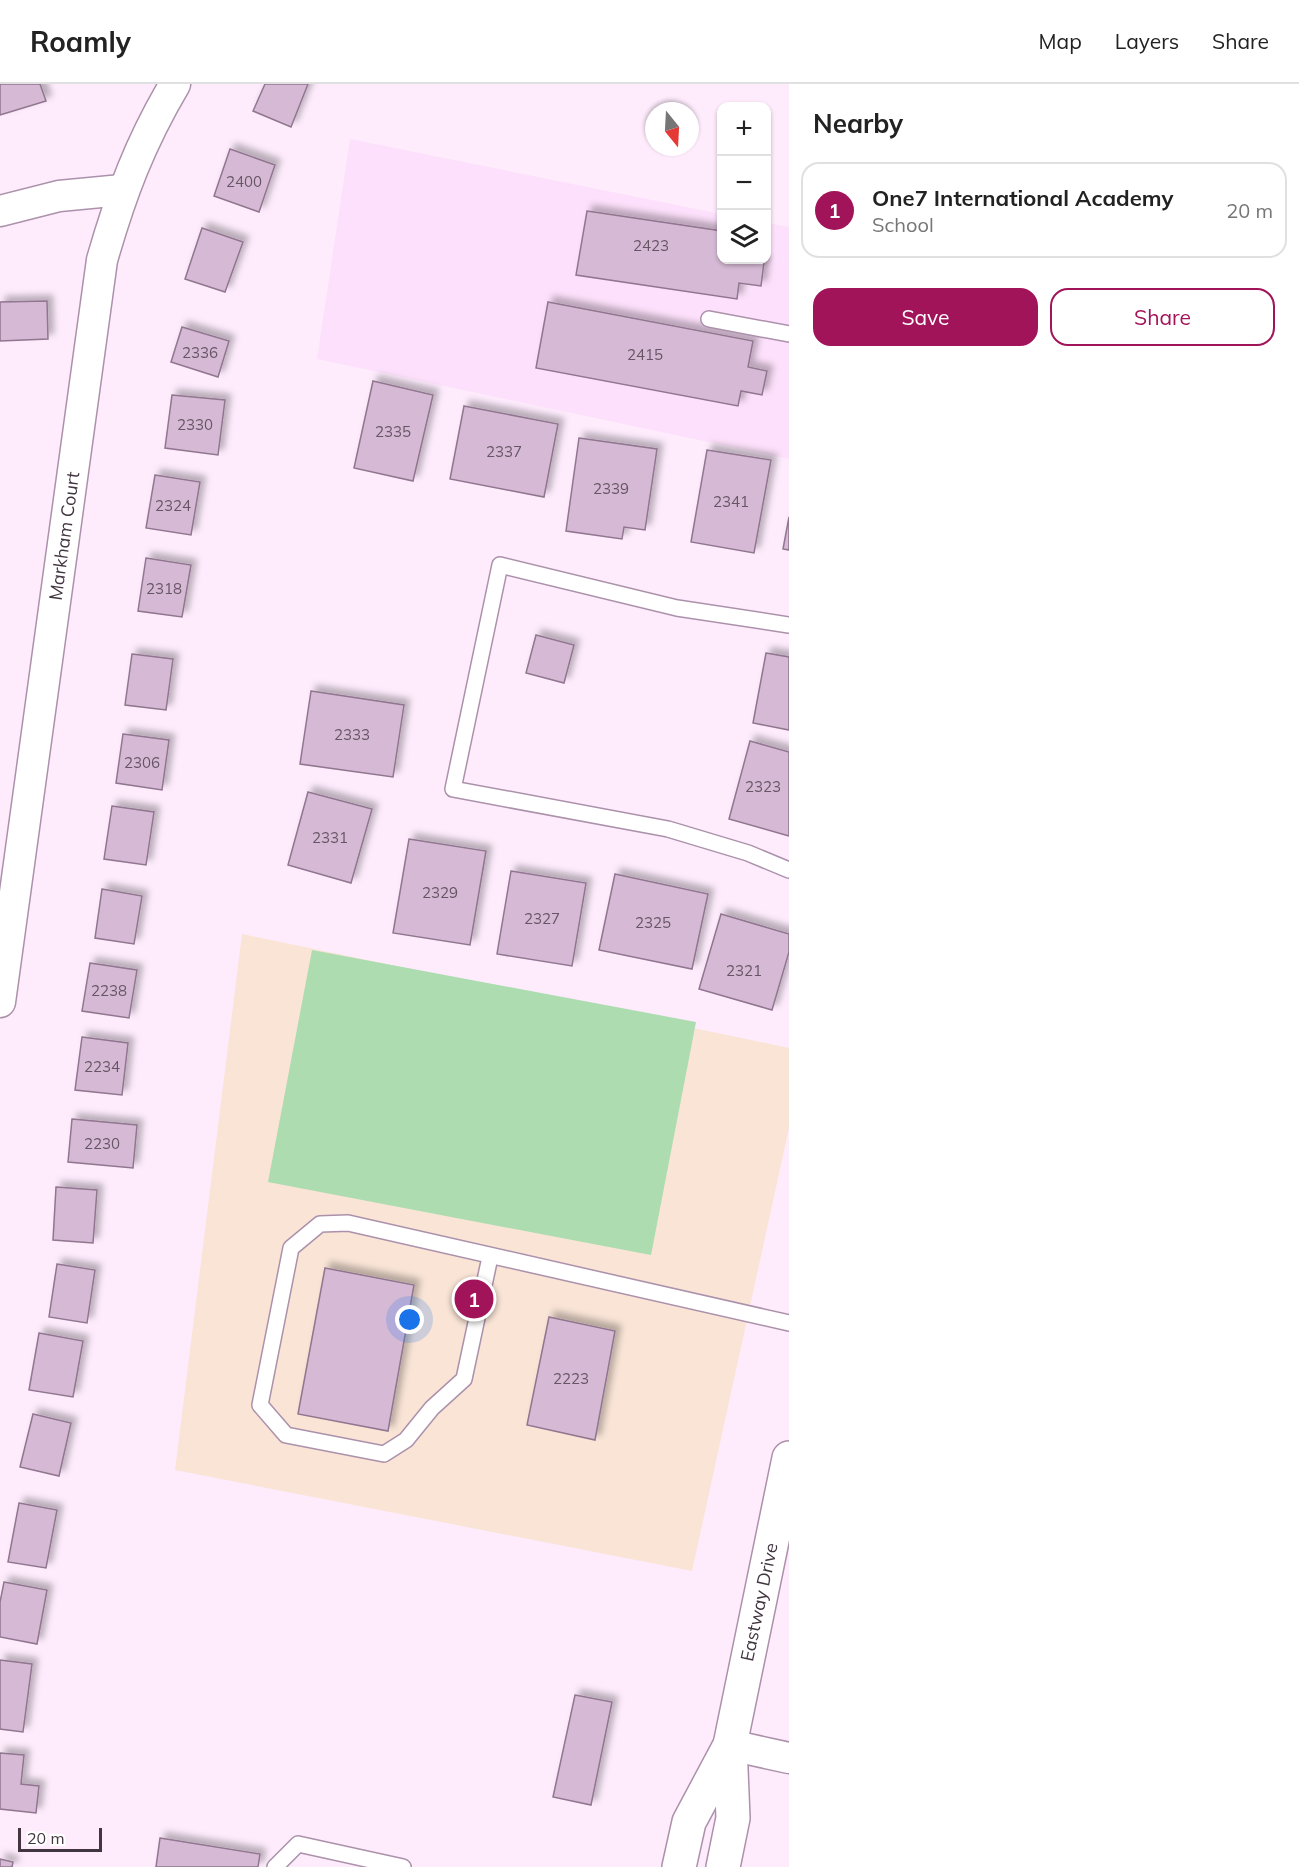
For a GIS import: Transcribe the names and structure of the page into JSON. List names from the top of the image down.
{
  "streets": {
    "main road": ["Eastway Drive"],
    "street": ["Markham Court"]
  },
  "house_numbers": [
    "2400",
    "2423",
    "2336",
    "2415",
    "2330",
    "2335",
    "2337",
    "2339",
    "2341",
    "2324",
    "2318",
    "2333",
    "2306",
    "2323",
    "2331",
    "2329",
    "2327",
    "2325",
    "2321",
    "2238",
    "2234",
    "2230",
    "2223"
  ],
  "scale_bar": "20 m",
  "north": "bottom",
  "page": {
    "header": "Roamly",
    "nav": ["Map", "Layers", "Share"],
    "heading": "Nearby",
    "map_buttons": ["+", "−"],
    "list": [
      {
        "mark": "1",
        "name": "One7 International Academy",
        "note": "School",
        "value": "20 m"
      }
    ],
    "buttons": ["Save", "Share"],
    "pins": "1",
    "scale": "20 m"
  }
}
